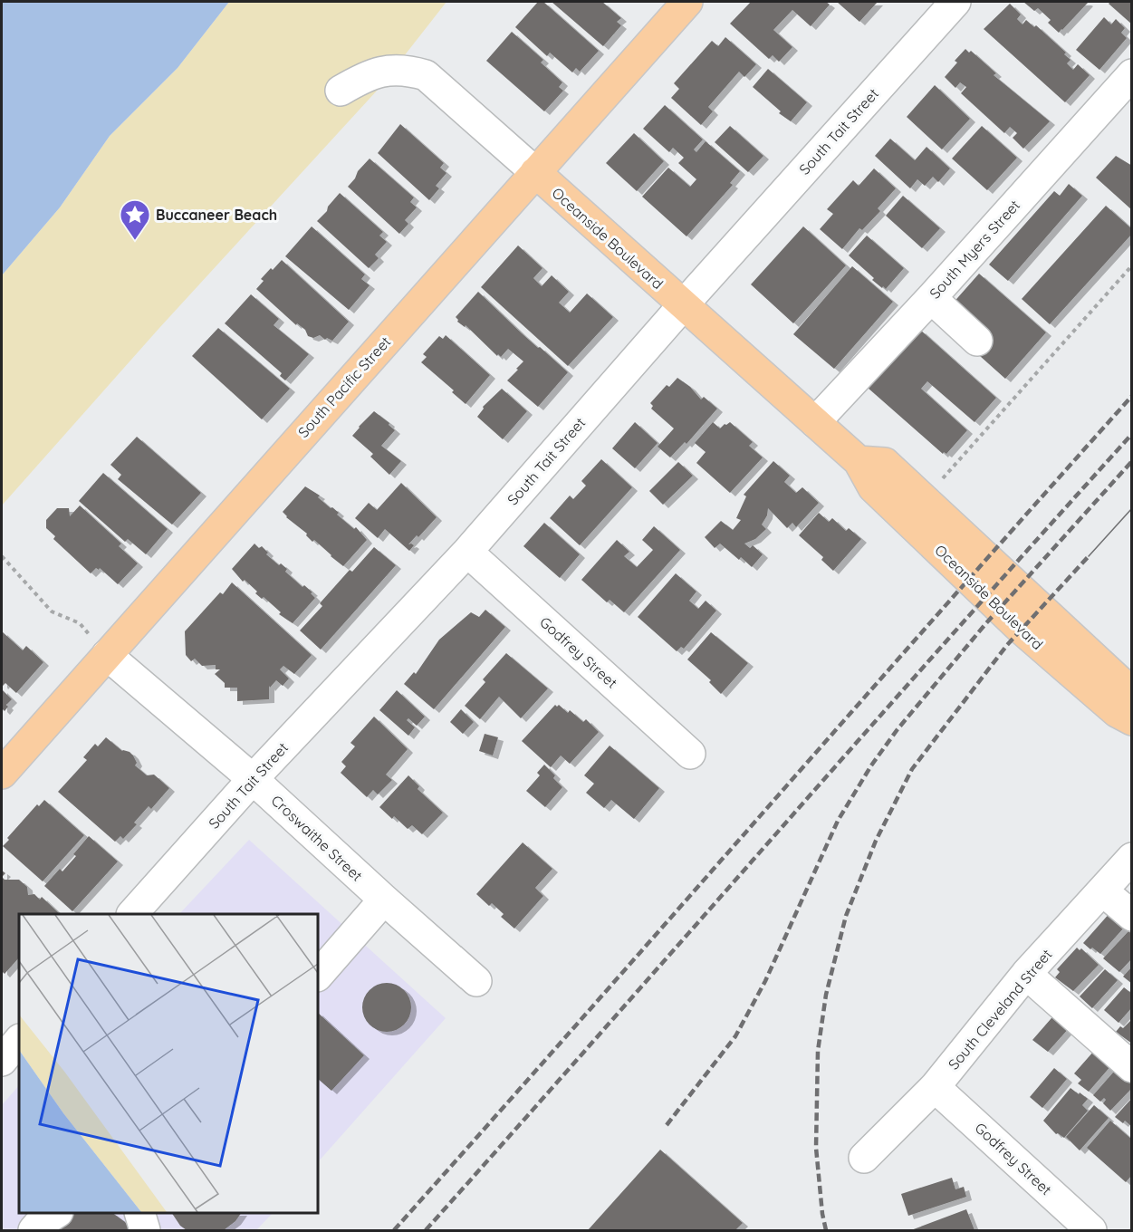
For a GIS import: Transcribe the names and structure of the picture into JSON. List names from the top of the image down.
{
  "streets": {
    "main road": ["Oceanside Boulevard", "South Pacific Street"],
    "street": [
      "South Tait Street",
      "South Myers Street",
      "Godfrey Street",
      "Croswaithe Street",
      "South Cleveland Street"
    ]
  },
  "crossings": [
    ["South Tait Street", "Oceanside Boulevard"],
    ["South Tait Street", "Godfrey Street"],
    ["South Tait Street", "Croswaithe Street"],
    ["Oceanside Boulevard", "South Myers Street"],
    ["Oceanside Boulevard", "South Pacific Street"],
    ["South Pacific Street", "Croswaithe Street"],
    ["Godfrey Street", "South Cleveland Street"]
  ],
  "places": {
    "place": ["Buccaneer Beach"]
  }
}
